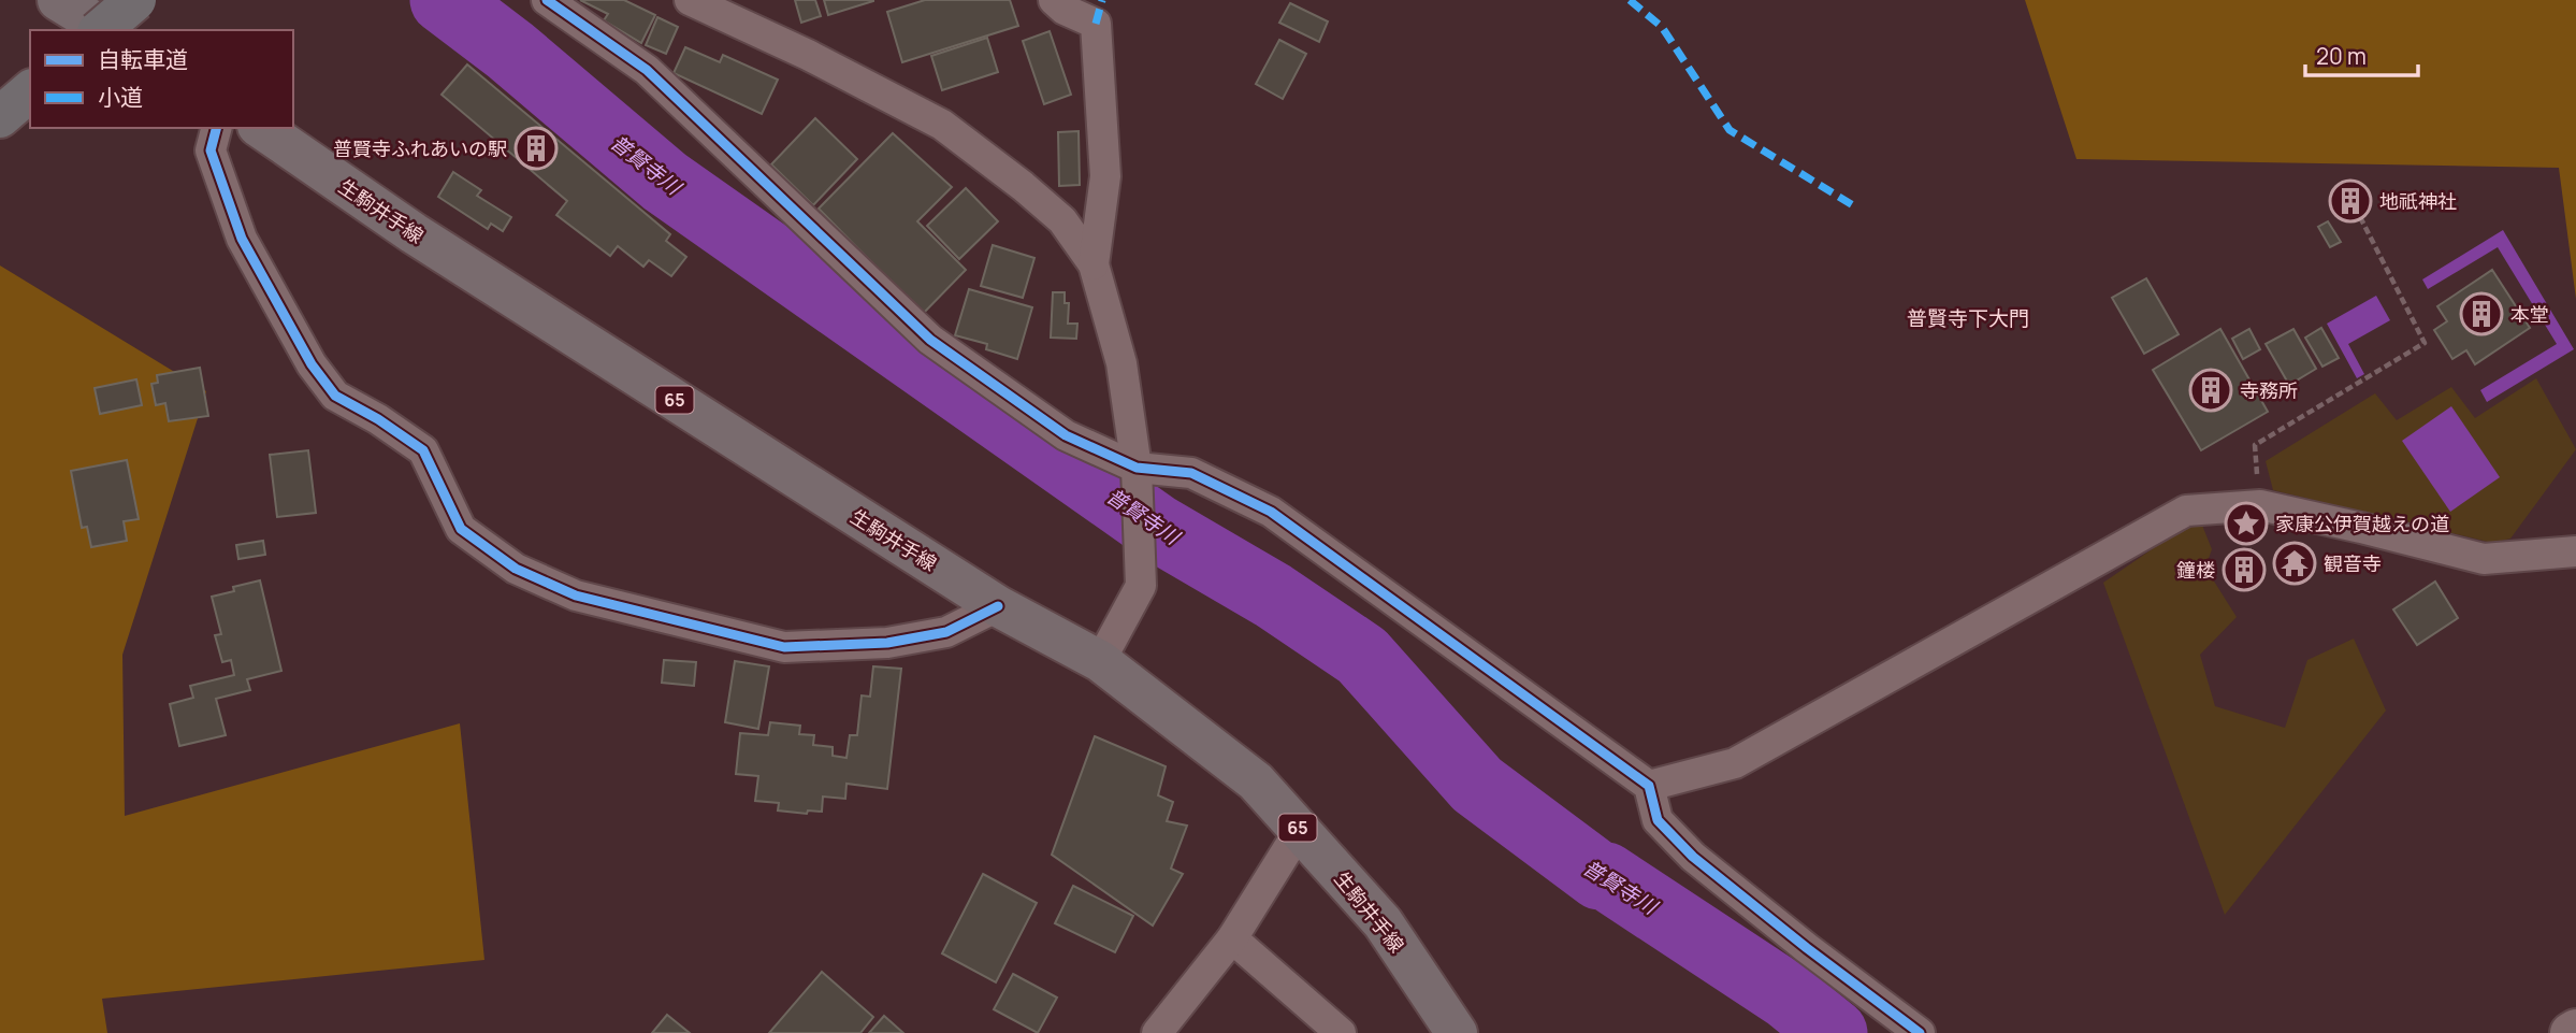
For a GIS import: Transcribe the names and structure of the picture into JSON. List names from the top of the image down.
{
  "streets": {
    "main road": ["生駒井手線", "65"]
  },
  "districts": ["普賢寺下大門"],
  "water": ["普賢寺川"],
  "places": {
    "building": [
      "普賢寺ふれあいの駅",
      "地祇神社",
      "本堂",
      "寺務所",
      "鐘楼"
    ],
    "place": ["家康公伊賀越えの道"],
    "temple": ["観音寺"]
  },
  "legend": ["自転車道", "小道"],
  "scale_bar": "20 m"
}
